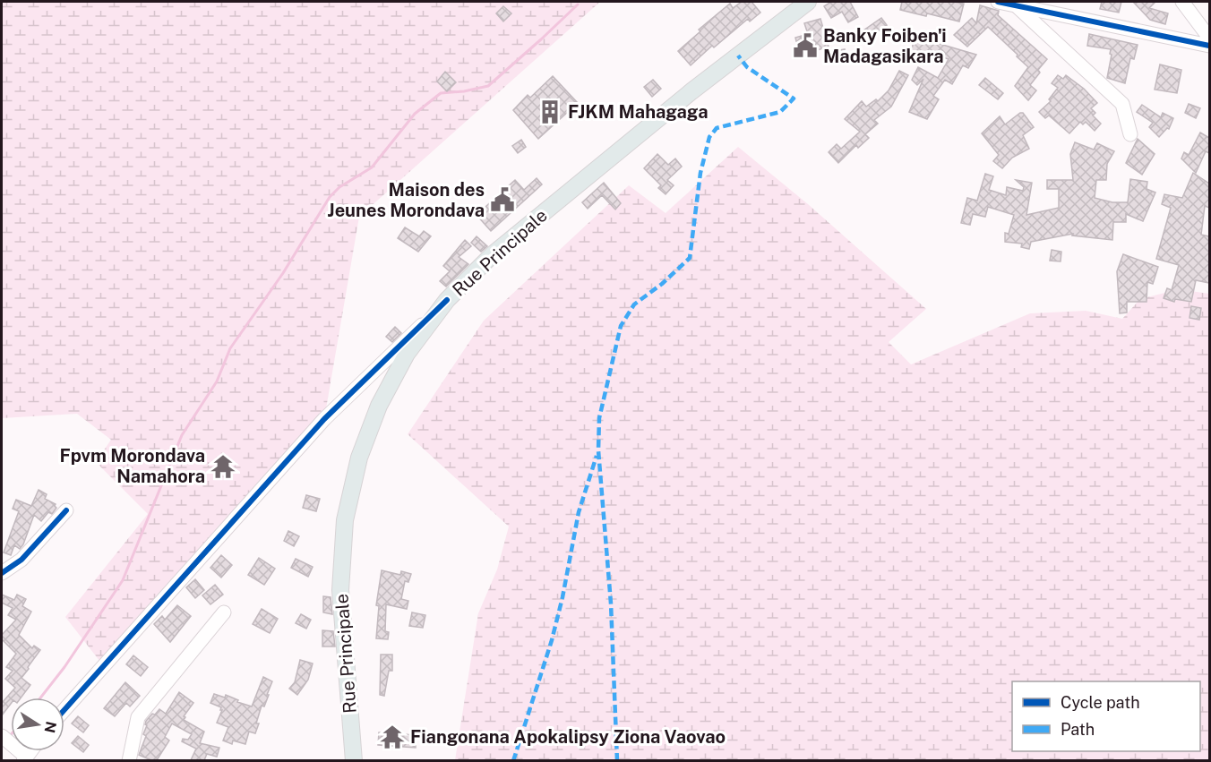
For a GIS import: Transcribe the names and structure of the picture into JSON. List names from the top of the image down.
{
  "streets": {
    "main road": ["Rue Principale"]
  },
  "places": {
    "public building": ["Banky Foiben'i Madagasikara", "Maison des Jeunes Morondava"],
    "building": ["FJKM Mahagaga"],
    "temple": ["Fpvm Morondava Namahora", "Fiangonana Apokalipsy Ziona Vaovao"]
  },
  "legend": ["Cycle path", "Path"],
  "north": "right"
}
